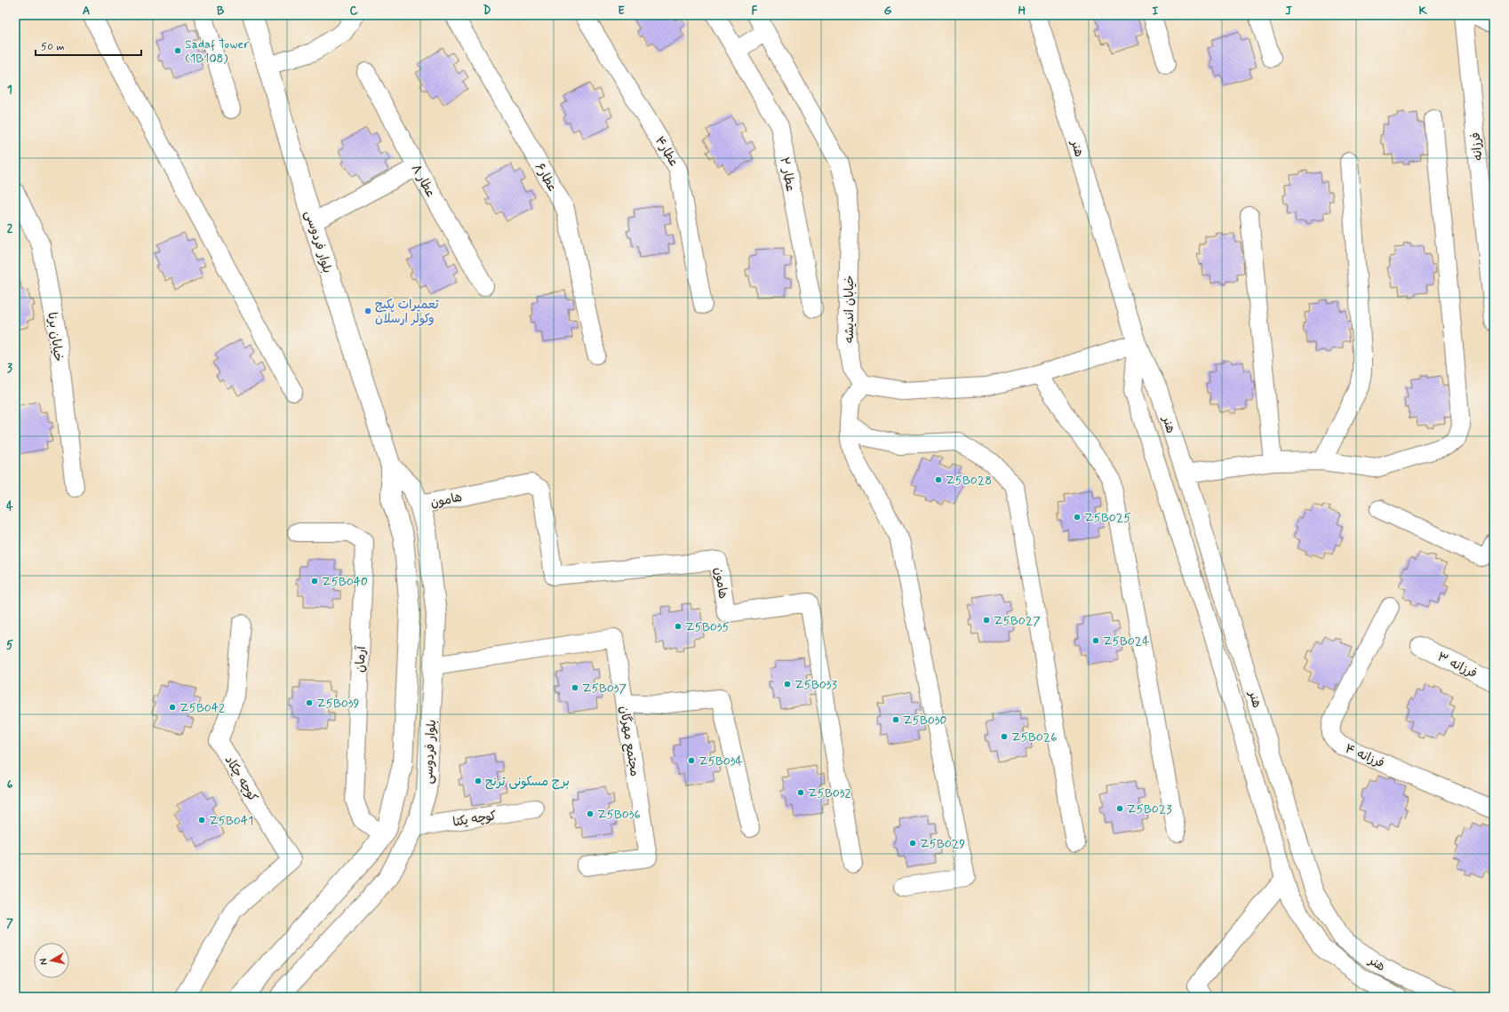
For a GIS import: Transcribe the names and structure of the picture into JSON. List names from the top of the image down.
{
  "streets": {
    "main road": ["بلوار فردوسی"],
    "street": [
      "فرزانه",
      "هنر",
      "عطار۴",
      "عطار ۲",
      "عطار۶",
      "عطار ۸",
      "خیابان اندیشه",
      "خیابان برنا",
      "هامون",
      "آرمان",
      "فرزانه ۳",
      "مجتمع مهرگان",
      "فرزانه ۴",
      "کوچه چکاد",
      "کوچه یکتا"
    ]
  },
  "crossings": [
    ["بلوار فردوسی", "هامون"],
    ["بلوار فردوسی", "آرمان"],
    ["بلوار فردوسی", "مجتمع مهرگان"],
    ["بلوار فردوسی", "کوچه یکتا"]
  ],
  "places": [
    "Sadaf Tower (1B108)",
    "تعمیرات پکیج وکولر ارسلان",
    "Z5B028",
    "Z5B025",
    "Z5B040",
    "Z5B027",
    "Z5B035",
    "Z5B024",
    "Z5B033",
    "Z5B037",
    "Z5B039",
    "Z5B042",
    "Z5B030",
    "Z5B026",
    "Z5B034",
    "برج مسکونی ترنج",
    "Z5B032",
    "Z5B023",
    "Z5B036",
    "Z5B041",
    "Z5B029"
  ],
  "scale_bar": "50 m",
  "north": "left",
  "grid": {
    "columns": [
      "A",
      "B",
      "C",
      "D",
      "E",
      "F",
      "G",
      "H",
      "I",
      "J",
      "K"
    ],
    "rows": [
      "1",
      "2",
      "3",
      "4",
      "5",
      "6",
      "7"
    ]
  }
}
